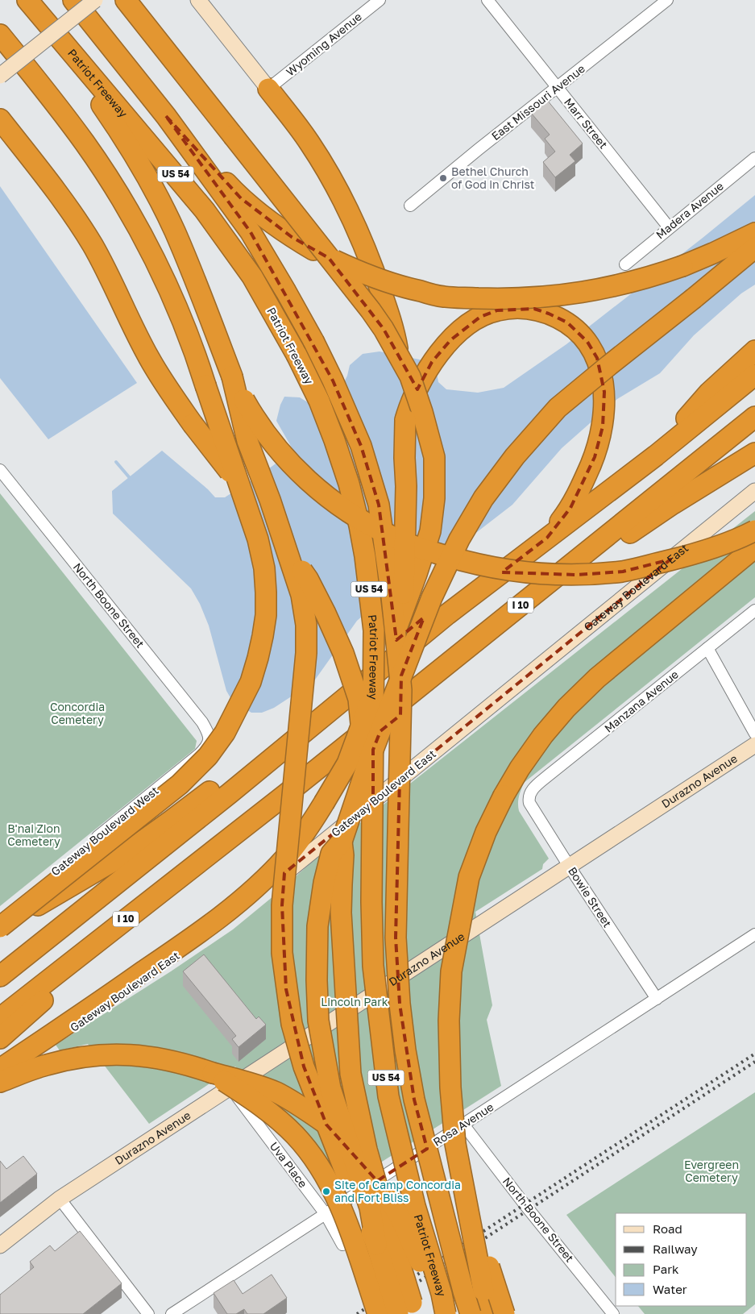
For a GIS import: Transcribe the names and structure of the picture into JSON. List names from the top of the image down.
{
  "streets": {
    "highway": ["Patriot Freeway", "US 54", "I 10"],
    "main road": ["Gateway Boulevard East", "Durazno Avenue"],
    "street": [
      "Wyoming Avenue",
      "East Missouri Avenue",
      "Marr Street",
      "Madera Avenue",
      "North Boone Street",
      "Manzana Avenue",
      "Gateway Boulevard West",
      "Bowie Street",
      "Rosa Avenue",
      "Uva Place"
    ]
  },
  "crossings": [
    ["East Missouri Avenue", "Marr Street"],
    ["Marr Street", "Madera Avenue"],
    ["North Boone Street", "Gateway Boulevard West"],
    ["North Boone Street", "Rosa Avenue"],
    ["Manzana Avenue", "Bowie Street"],
    ["Durazno Avenue", "Bowie Street"],
    ["Durazno Avenue", "Uva Place"],
    ["Bowie Street", "Rosa Avenue"],
    ["Rosa Avenue", "Uva Place"]
  ],
  "parks": [
    "Concordia Cemetery",
    "B'nai Zion Cemetery",
    "Lincoln Park",
    "Evergreen Cemetery"
  ],
  "places": ["Bethel Church of God in Christ", "Site of Camp Concordia and Fort Bliss"],
  "legend": [
    "Road",
    "Railway",
    "Park",
    "Water"
  ]
}
